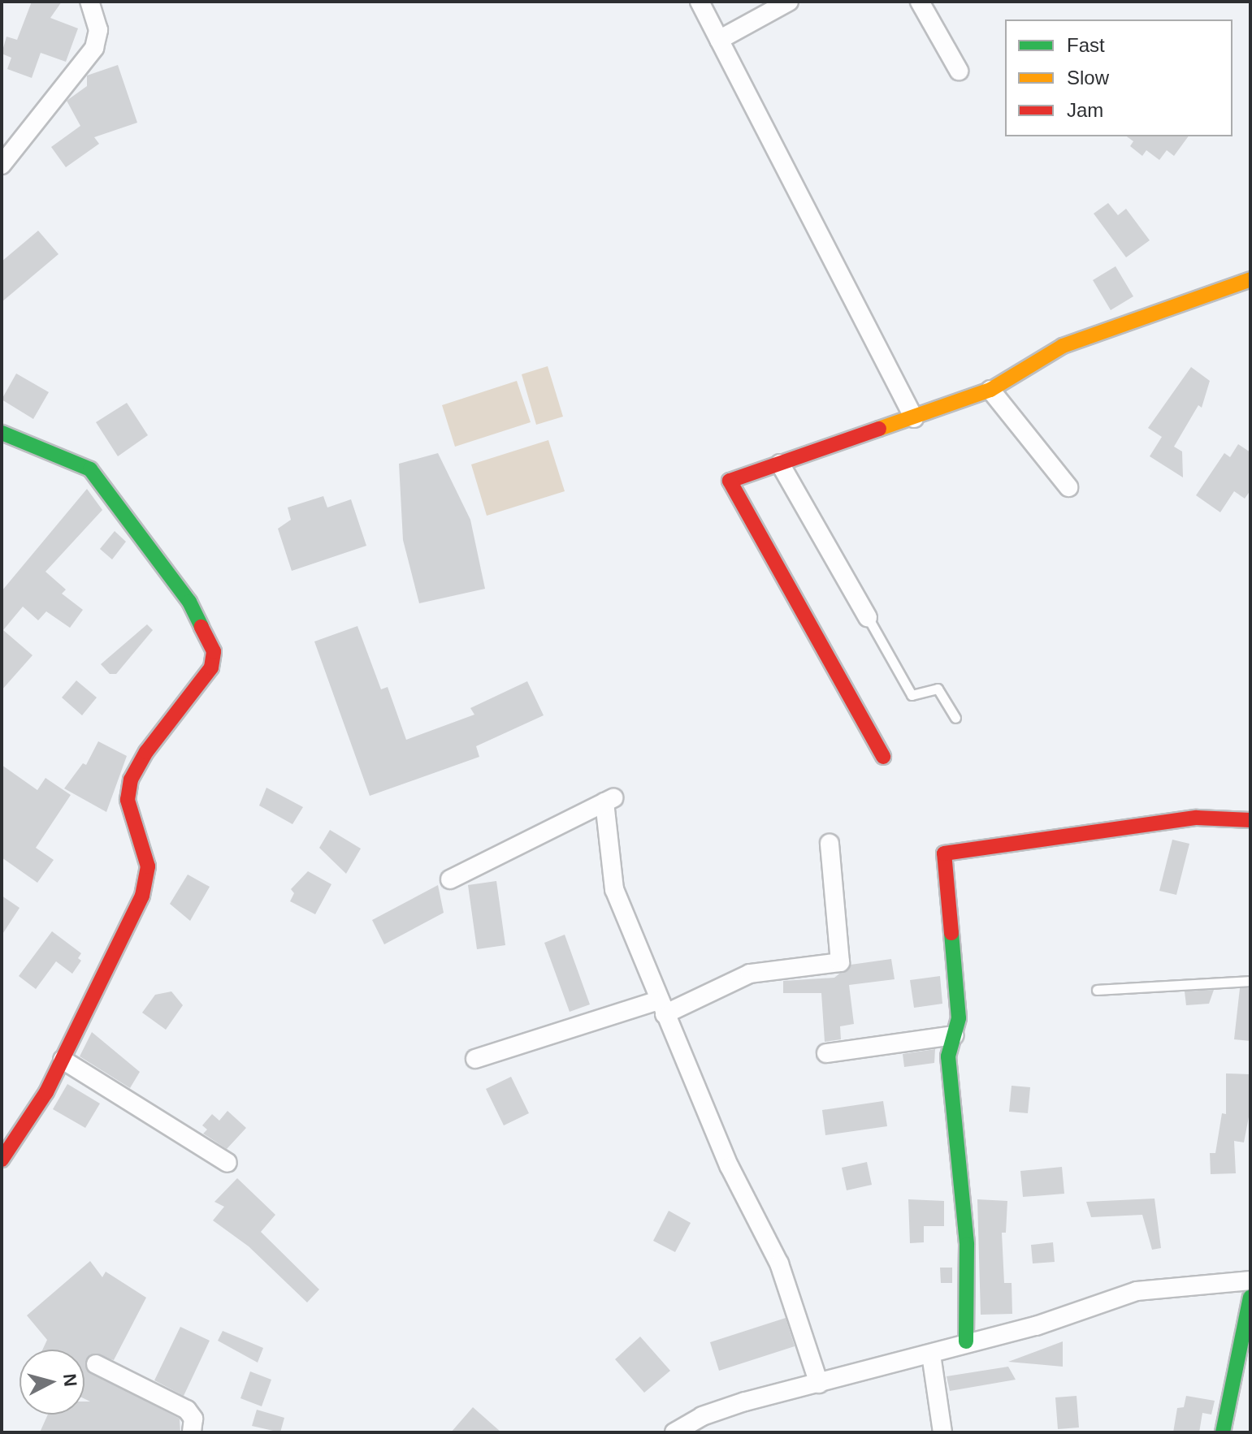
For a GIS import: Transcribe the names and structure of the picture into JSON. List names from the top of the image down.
{
  "legend": ["Fast", "Slow", "Jam"],
  "north": "right"
}
